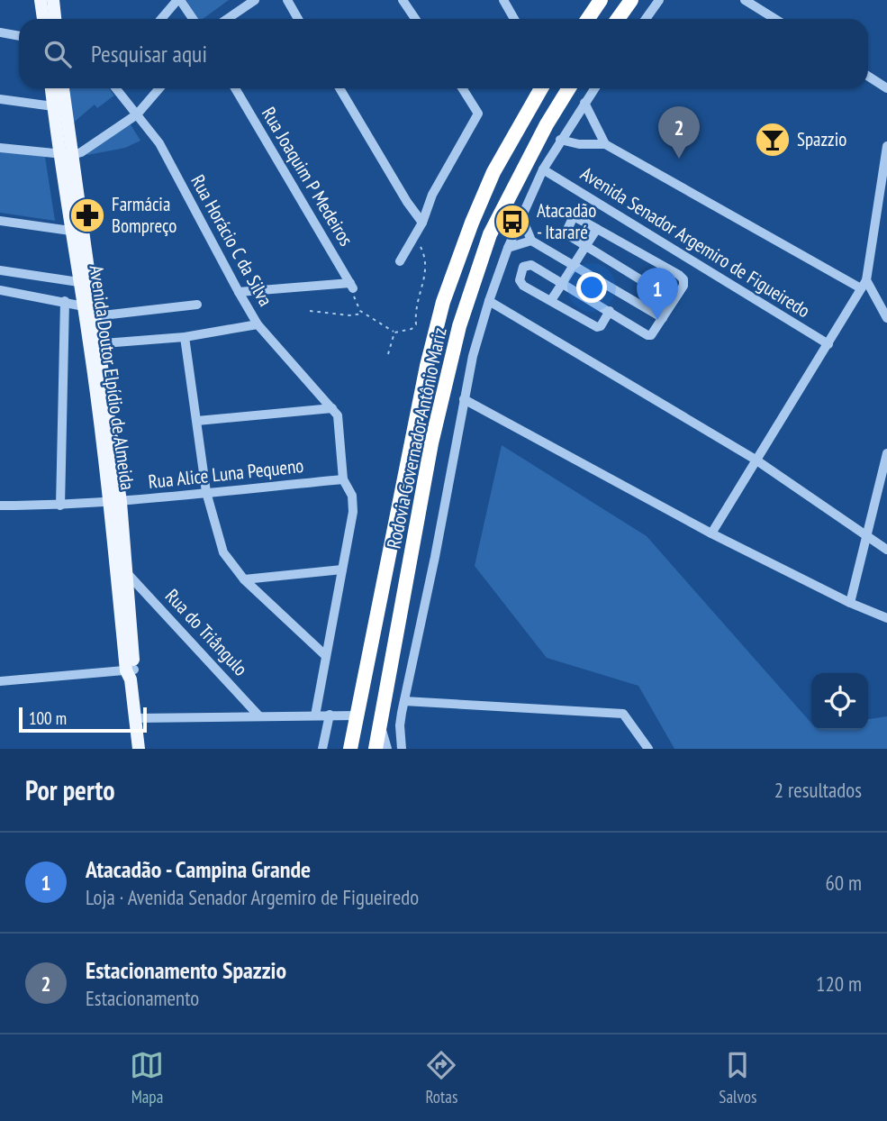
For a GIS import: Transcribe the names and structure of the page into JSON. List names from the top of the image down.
{
  "streets": {
    "highway": ["Rodovia Governador Antônio Mariz"],
    "main road": ["Avenida Doutor Elpídio de Almeida"],
    "street": [
      "Rua Joaquim P Medeiros",
      "Rua Horácio C da Silva",
      "Avenida Senador Argemiro de Figueiredo",
      "Rua Alice Luna Pequeno",
      "Rua do Triângulo"
    ]
  },
  "crossings": [
    ["Avenida Doutor Elpídio de Almeida", "Rua Alice Luna Pequeno"],
    ["Avenida Doutor Elpídio de Almeida", "Rua do Triângulo"]
  ],
  "places": {
    "bar": ["Spazzio"],
    "pharmacy": ["Farmácia Bompreço"],
    "bus stop": ["Atacadão - Itararé"]
  },
  "scale_bar": "100 m",
  "page": {
    "search": "Pesquisar aqui",
    "pins": ["2", "1"],
    "scale": "100 m",
    "heading": ["Por perto", "2 resultados"],
    "list": [
      {
        "mark": "1",
        "name": "Atacadão - Campina Grande",
        "note": "Loja · Avenida Senador Argemiro de Figueiredo",
        "value": "60 m"
      },
      {
        "mark": "2",
        "name": "Estacionamento Spazzio",
        "note": "Estacionamento",
        "value": "120 m"
      }
    ],
    "nav": ["Mapa", "Rotas", "Salvos"]
  }
}
